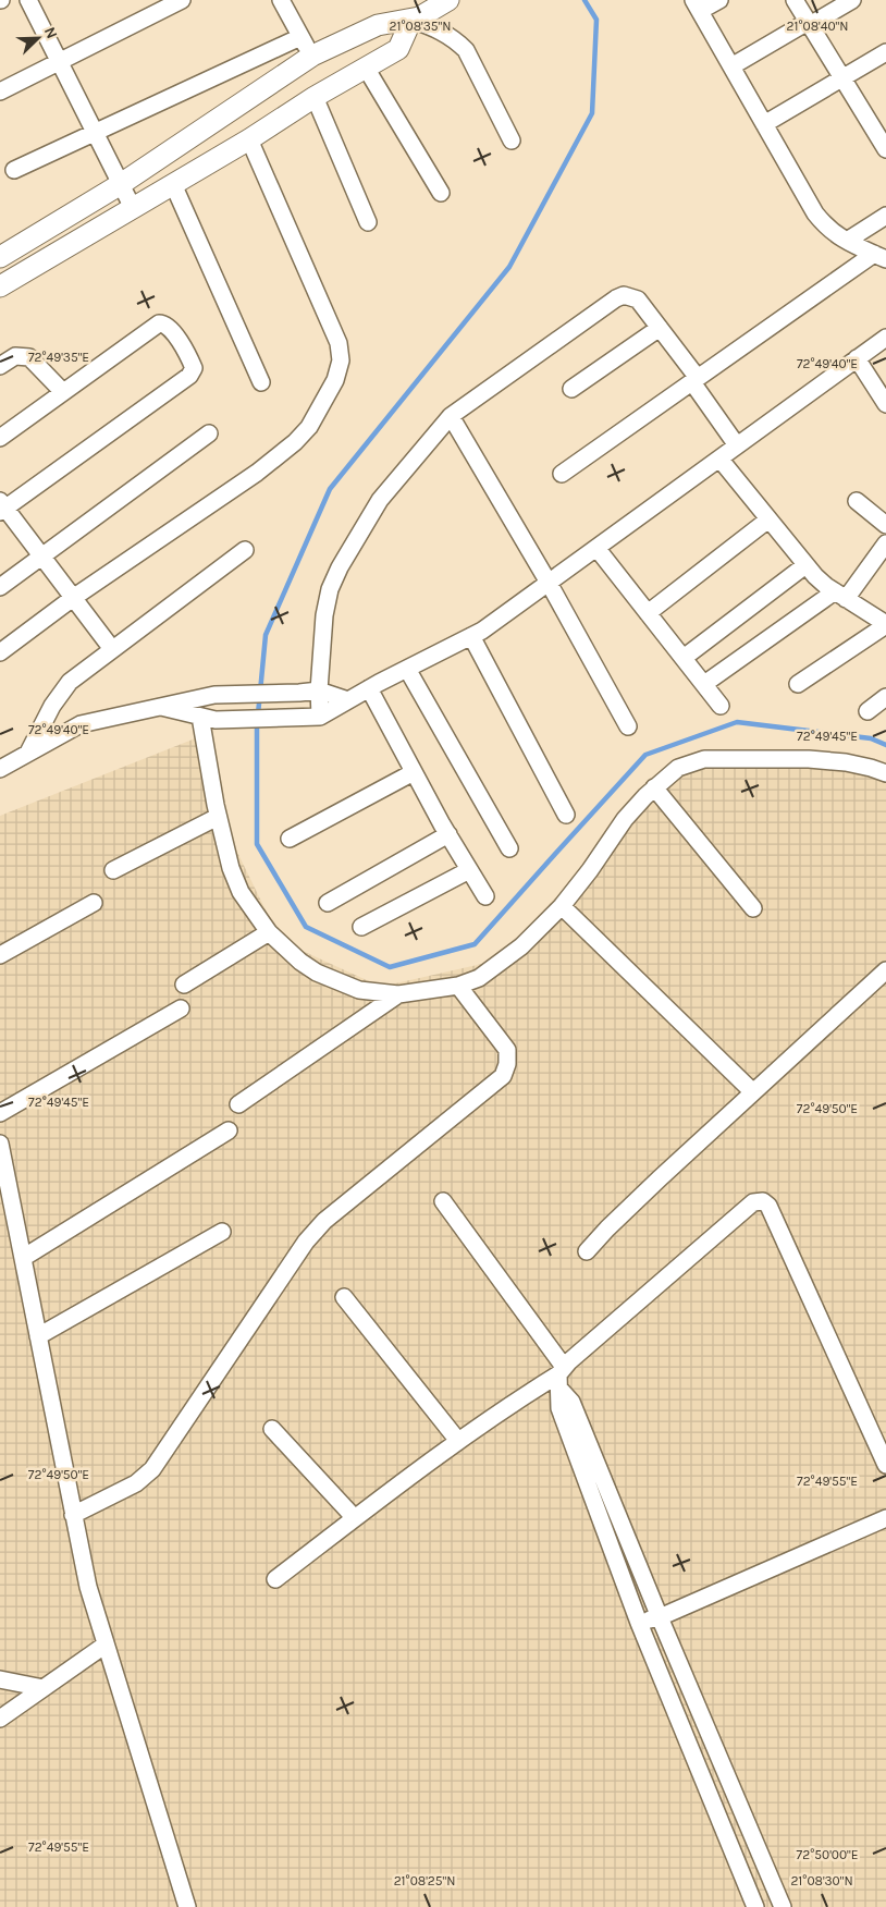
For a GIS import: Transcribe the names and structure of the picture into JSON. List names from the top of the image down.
{
  "north": "top right",
  "coordinates": [
    "21°08'35\"N",
    "21°08'40\"N",
    "72°49'35\"E",
    "72°49'40\"E",
    "72°49'45\"E",
    "72°49'50\"E",
    "72°49'55\"E",
    "72°50'00\"E",
    "21°08'25\"N",
    "21°08'30\"N"
  ]
}
